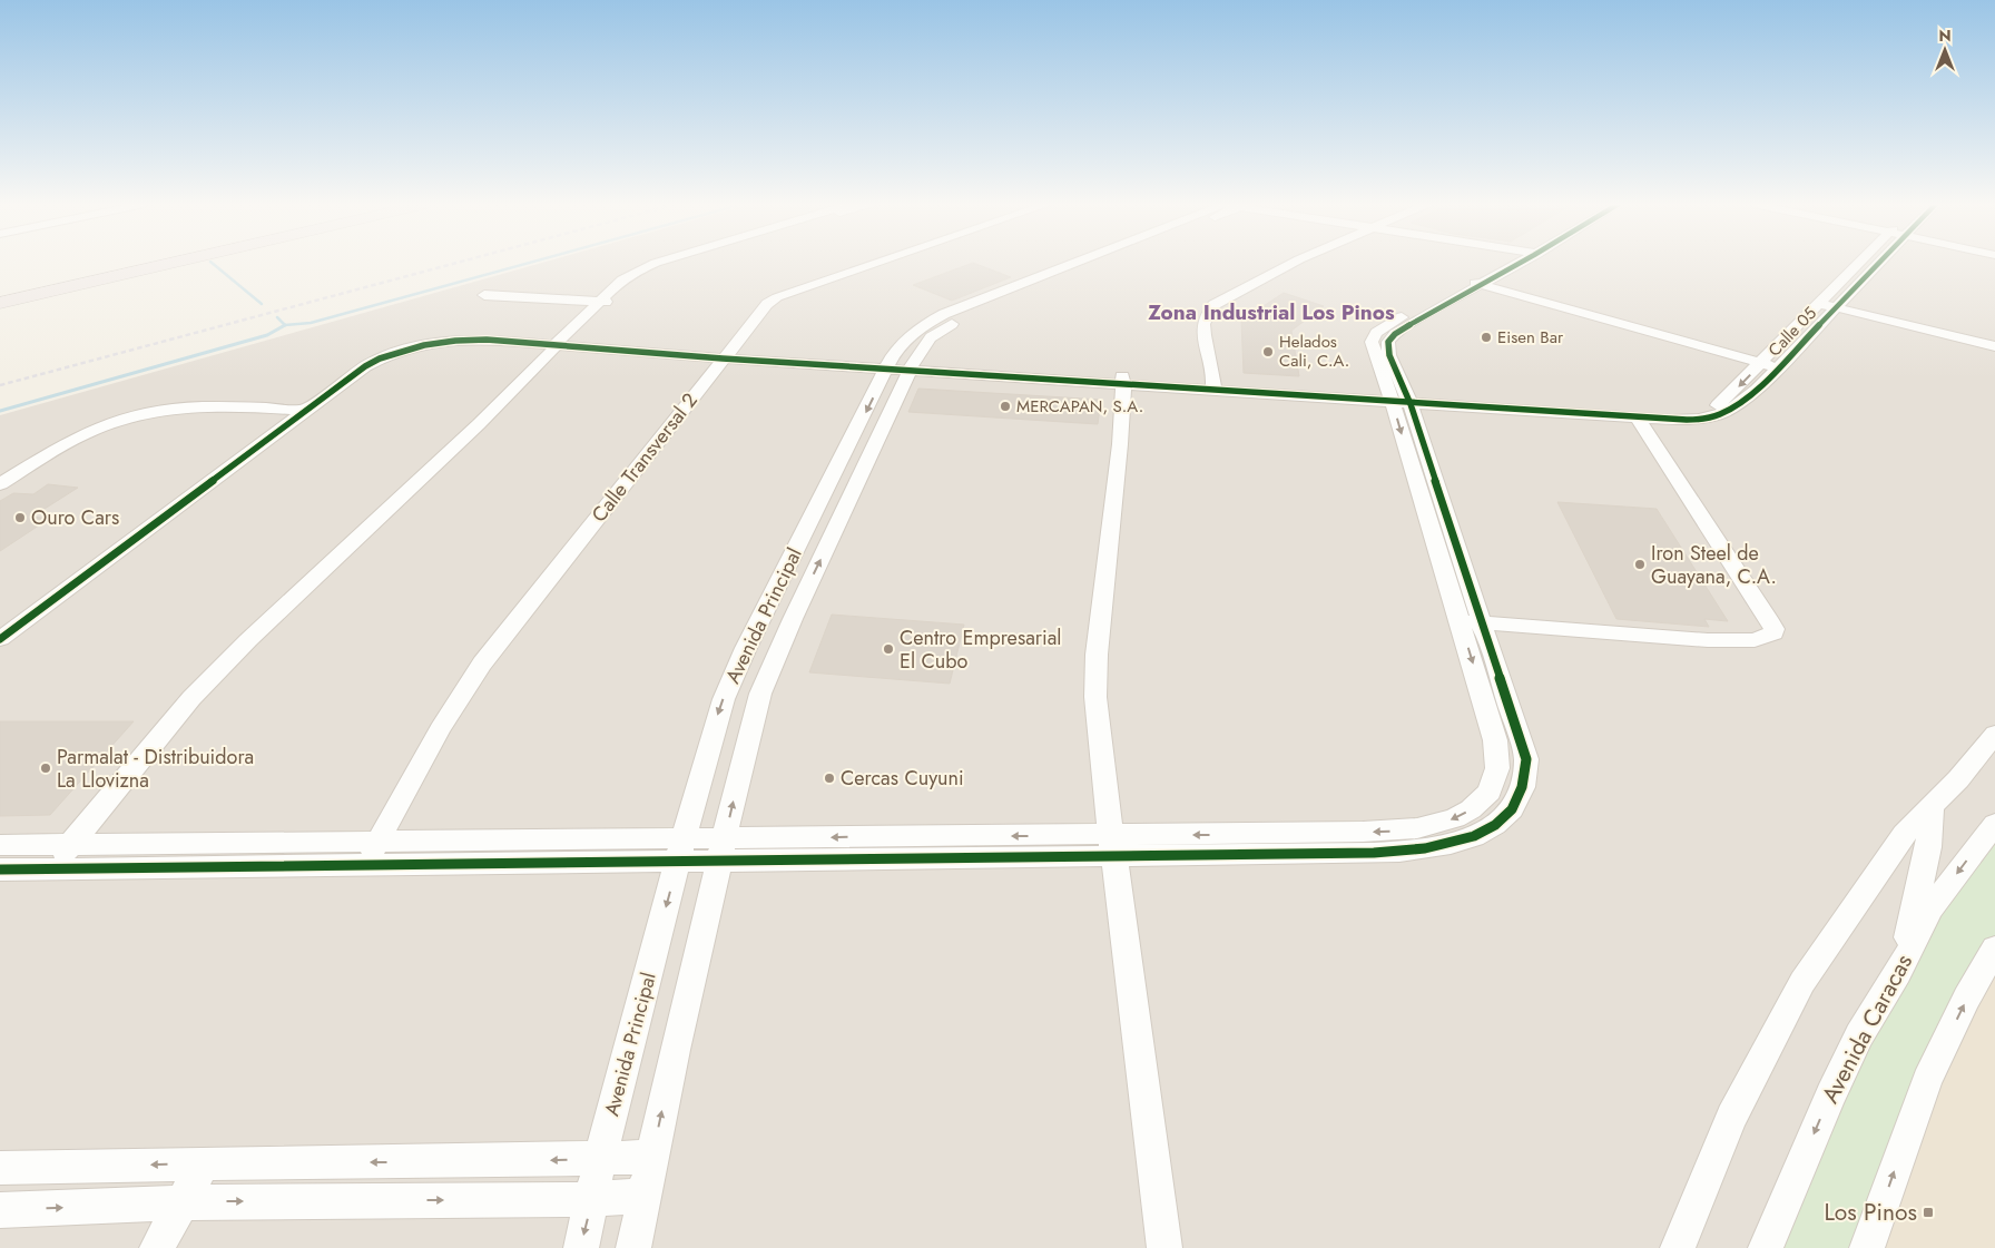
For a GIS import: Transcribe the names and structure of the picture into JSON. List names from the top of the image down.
{
  "streets": {
    "street": [
      "Calle 05",
      "Calle Transversal 2",
      "Avenida Principal",
      "Avenida Caracas"
    ]
  },
  "districts": ["Zona Industrial Los Pinos"],
  "places": {
    "other": [
      "Eisen Bar",
      "Helados Cali, C.A.",
      "MERCAPAN, S.A.",
      "Ouro Cars",
      "Iron Steel de Guayana, C.A.",
      "Centro Empresarial El Cubo",
      "Parmalat - Distribuidora La Llovizna",
      "Cercas Cuyuni"
    ],
    "transit": ["Los Pinos"]
  },
  "north": "top"
}
